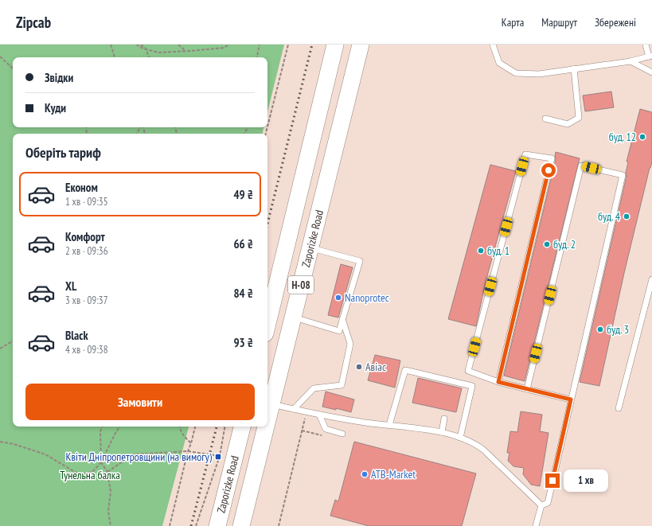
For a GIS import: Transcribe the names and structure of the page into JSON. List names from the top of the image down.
{
  "streets": {
    "main road": ["Zaporizke Road", "Н-08"]
  },
  "parks": ["Тунельна балка"],
  "places": {
    "other": [
      "буд. 12",
      "буд. 4",
      "буд. 2",
      "буд. 1",
      "Nanoprotec",
      "буд. 3",
      "Авіас",
      "ATB-Market"
    ],
    "transit": ["Квіти Дніпропетровщини (на вимогу)"]
  },
  "page": {
    "header": "Zipcab",
    "nav": ["Карта", "Маршрут", "Збережені"],
    "banner": ["Звідки", "Куди"],
    "heading": "Оберіть тариф",
    "list": [
      {
        "name": "Економ",
        "note": "1 хв · 09:35",
        "value": "49 ₴"
      },
      {
        "name": "Комфорт",
        "note": "2 хв · 09:36",
        "value": "66 ₴"
      },
      {
        "name": "XL",
        "note": "3 хв · 09:37",
        "value": "84 ₴"
      },
      {
        "name": "Black",
        "note": "4 хв · 09:38",
        "value": "93 ₴"
      }
    ],
    "buttons": "Замовити",
    "bubble": "1 хв"
  }
}
